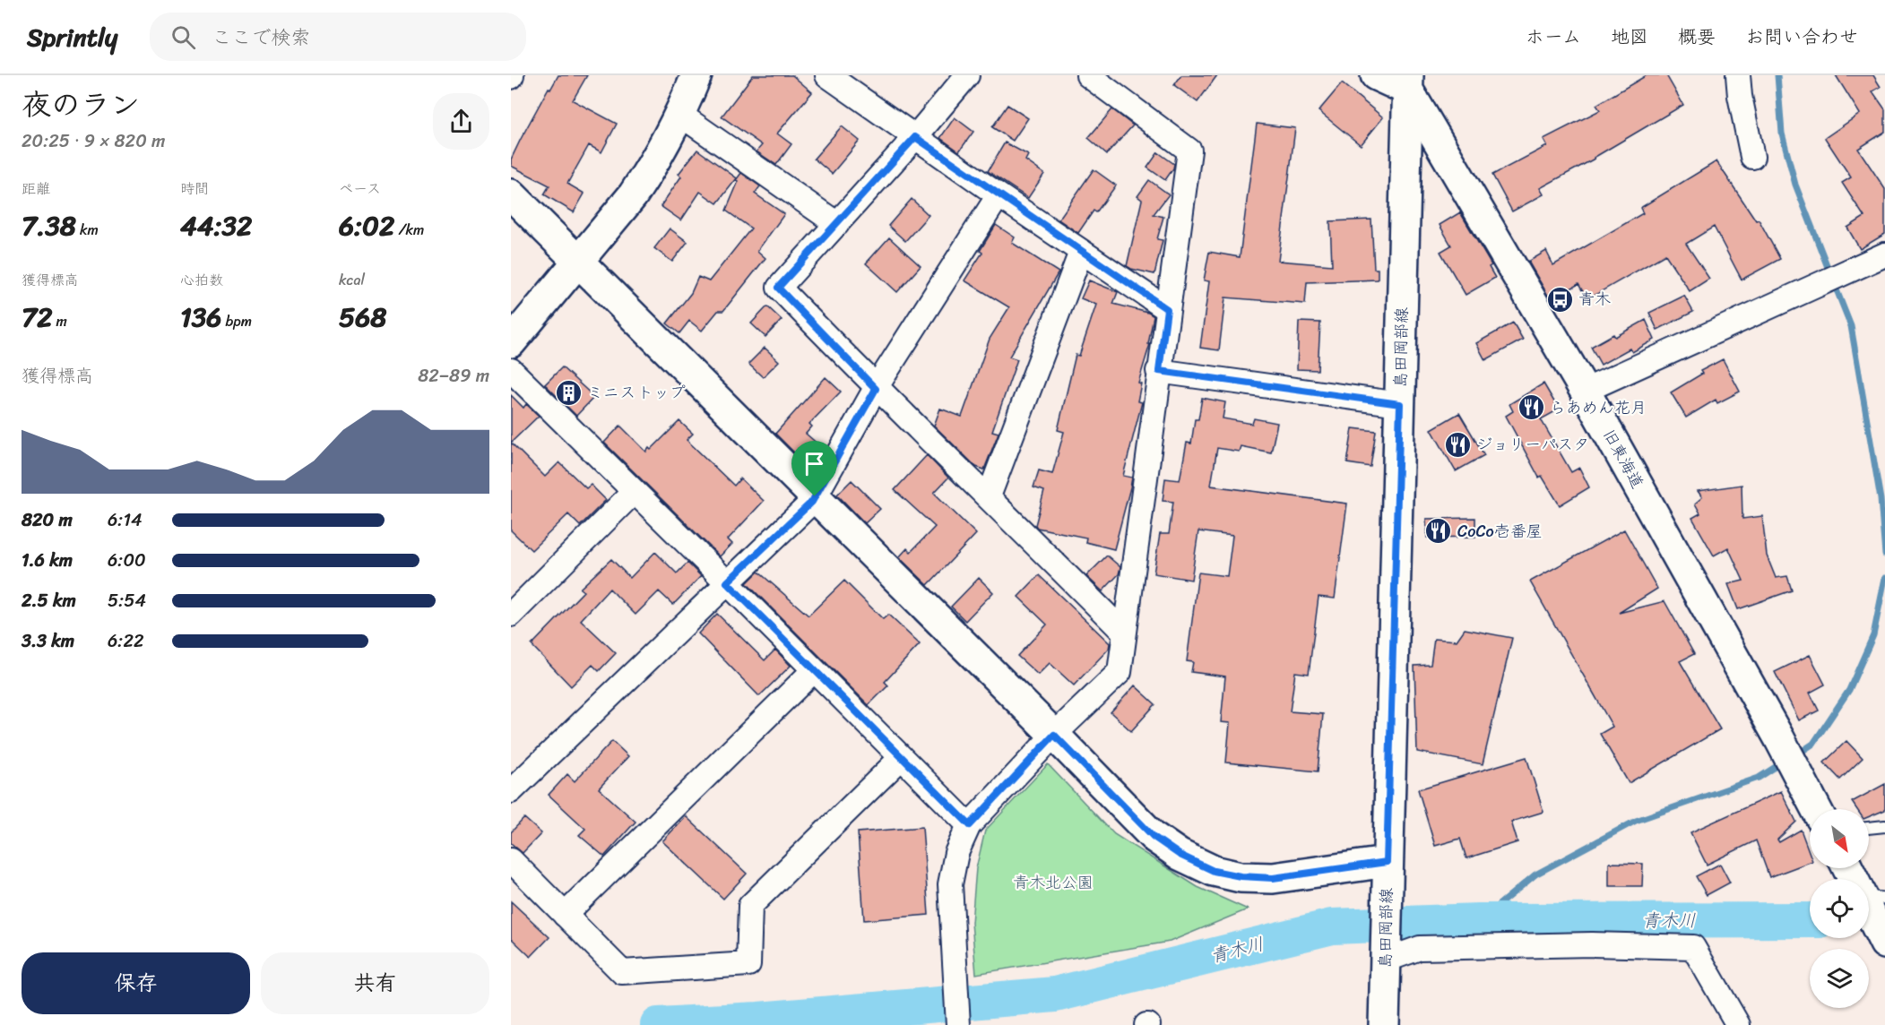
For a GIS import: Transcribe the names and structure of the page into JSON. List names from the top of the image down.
{
  "streets": {
    "street": ["島田岡部線", "旧東海道"]
  },
  "crossings": [
    ["島田岡部線", "旧東海道"]
  ],
  "water": ["青木川"],
  "parks": ["青木北公園"],
  "places": {
    "bus stop": ["青木"],
    "building": ["ミニストップ"],
    "restaurant": ["らあめん花月", "ジョリーパスタ", "CoCo壱番屋"]
  },
  "north": "bottom right",
  "page": {
    "header": "Sprintly",
    "search": "ここで検索",
    "nav": [
      "ホーム",
      "地図",
      "概要",
      "お問い合わせ"
    ],
    "heading": ["夜のラン", "20:25 · 9 × 820 m"],
    "stats": [
      ["距離", "7.38 km"],
      ["時間", "44:32"],
      ["ペース", "6:02 /km"],
      ["獲得標高", "72 m"],
      ["心拍数", "136 bpm"],
      ["kcal", "568"]
    ],
    "chart": ["獲得標高", "82–89 m"],
    "list": [
      {
        "name": "820 m",
        "note": "6:14"
      },
      {
        "name": "1.6 km",
        "note": "6:00"
      },
      {
        "name": "2.5 km",
        "note": "5:54"
      },
      {
        "name": "3.3 km",
        "note": "6:22"
      }
    ],
    "buttons": ["保存", "共有"]
  }
}
